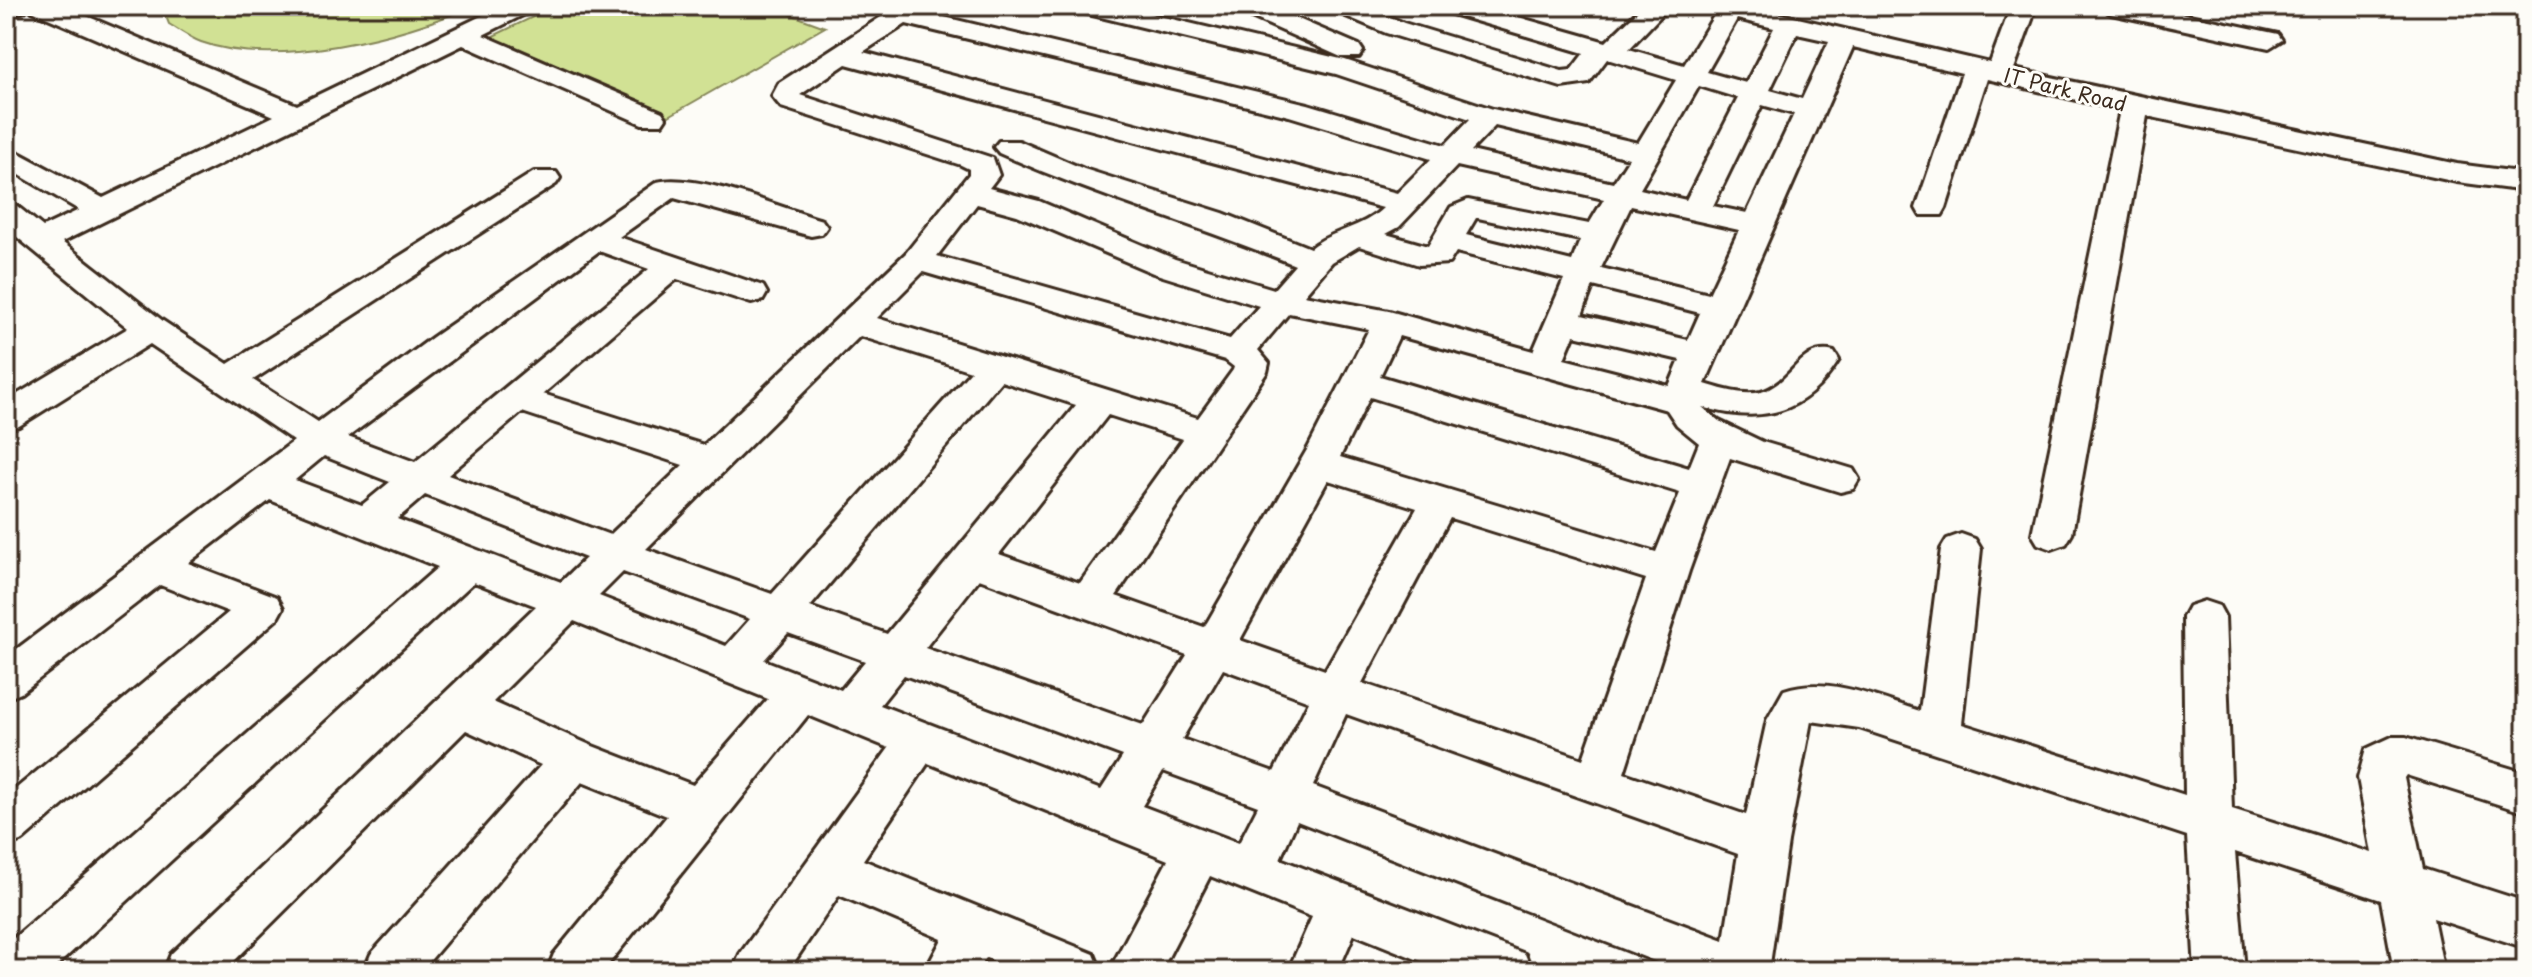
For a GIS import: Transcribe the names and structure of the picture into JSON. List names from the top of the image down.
{
  "streets": {
    "street": ["IT Park Road"]
  }
}
